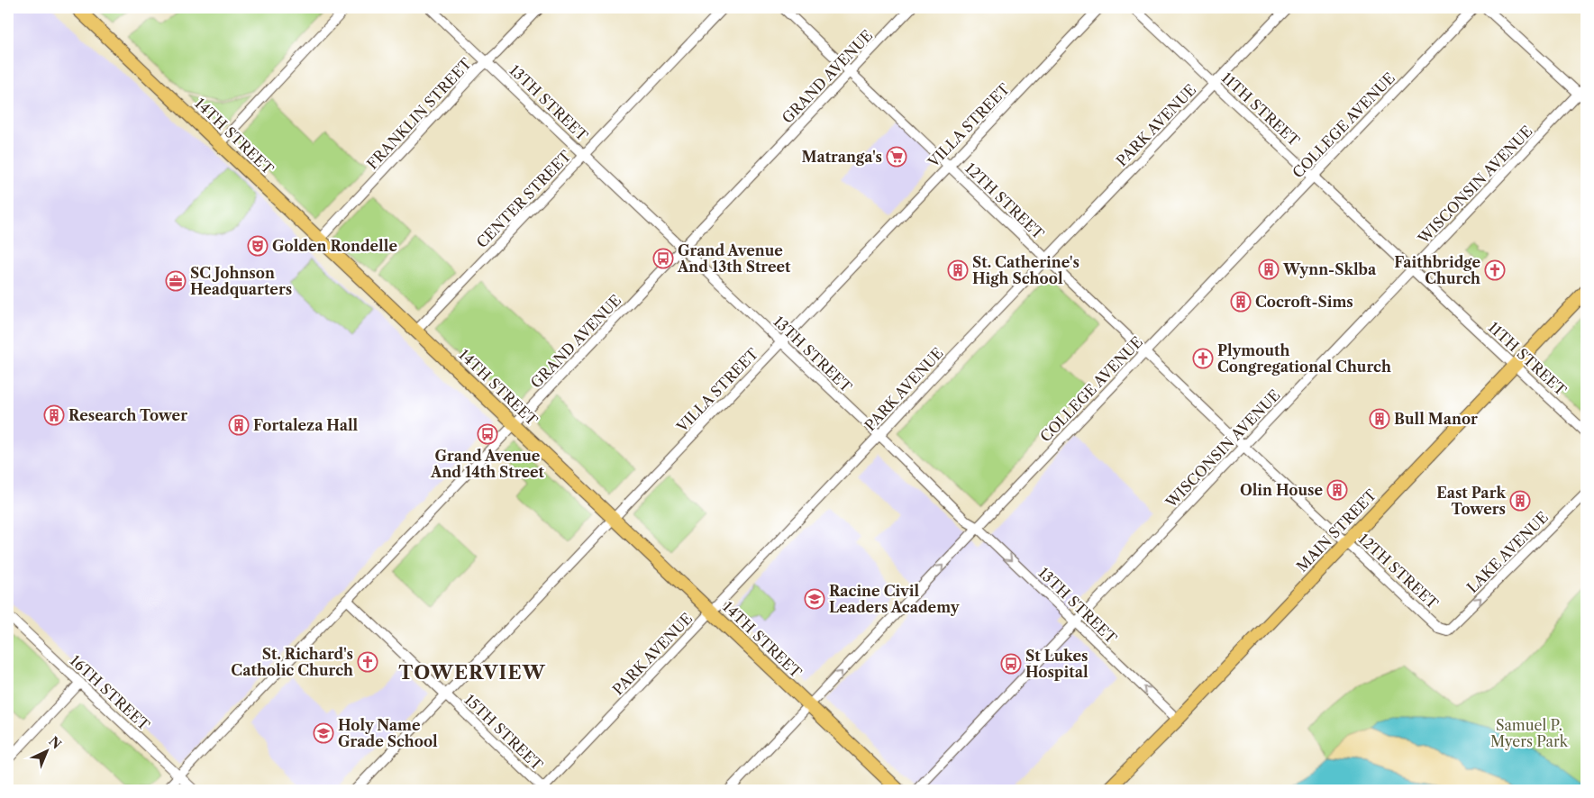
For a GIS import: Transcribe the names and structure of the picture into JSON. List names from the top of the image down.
{
  "streets": {
    "main road": ["14TH STREET", "MAIN STREET"],
    "street": [
      "GRAND AVENUE",
      "13TH STREET",
      "11TH STREET",
      "FRANKLIN STREET",
      "VILLA STREET",
      "PARK AVENUE",
      "COLLEGE AVENUE",
      "WISCONSIN AVENUE",
      "CENTER STREET",
      "12TH STREET",
      "LAKE AVENUE",
      "16TH STREET",
      "15TH STREET"
    ]
  },
  "crossings": [
    ["GRAND AVENUE", "13TH STREET"],
    ["GRAND AVENUE", "14TH STREET"],
    ["GRAND AVENUE", "12TH STREET"],
    ["GRAND AVENUE", "16TH STREET"],
    ["GRAND AVENUE", "15TH STREET"],
    ["13TH STREET", "FRANKLIN STREET"],
    ["13TH STREET", "VILLA STREET"],
    ["13TH STREET", "PARK AVENUE"],
    ["13TH STREET", "COLLEGE AVENUE"],
    ["13TH STREET", "WISCONSIN AVENUE"],
    ["13TH STREET", "CENTER STREET"],
    ["13TH STREET", "MAIN STREET"],
    ["11TH STREET", "PARK AVENUE"],
    ["11TH STREET", "COLLEGE AVENUE"],
    ["11TH STREET", "WISCONSIN AVENUE"],
    ["11TH STREET", "MAIN STREET"],
    ["FRANKLIN STREET", "14TH STREET"],
    ["VILLA STREET", "14TH STREET"],
    ["VILLA STREET", "12TH STREET"],
    ["VILLA STREET", "15TH STREET"],
    ["PARK AVENUE", "14TH STREET"],
    ["PARK AVENUE", "12TH STREET"],
    ["PARK AVENUE", "15TH STREET"],
    ["COLLEGE AVENUE", "14TH STREET"],
    ["COLLEGE AVENUE", "12TH STREET"],
    ["14TH STREET", "CENTER STREET"],
    ["WISCONSIN AVENUE", "12TH STREET"],
    ["12TH STREET", "MAIN STREET"],
    ["12TH STREET", "LAKE AVENUE"]
  ],
  "one_way": ["LAKE AVENUE"],
  "districts": ["TOWERVIEW"],
  "parks": ["Samuel P. Myers Park"],
  "places": {
    "supermarket": ["Matranga's"],
    "theatre": ["Golden Rondelle"],
    "bus stop": ["Grand Avenue And 13th Street", "Grand Avenue And 14th Street", "St Lukes Hospital"],
    "building": [
      "Wynn-Sklba",
      "St. Catherine's High School",
      "Cocroft-Sims",
      "Research Tower",
      "Bull Manor",
      "Fortaleza Hall",
      "Olin House",
      "East Park Towers"
    ],
    "church": ["Faithbridge Church", "Plymouth Congregational Church", "St. Richard's Catholic Church"],
    "office": ["SC Johnson Headquarters"],
    "school or university": ["Racine Civil Leaders Academy", "Holy Name Grade School"]
  },
  "north": "top right"
}
